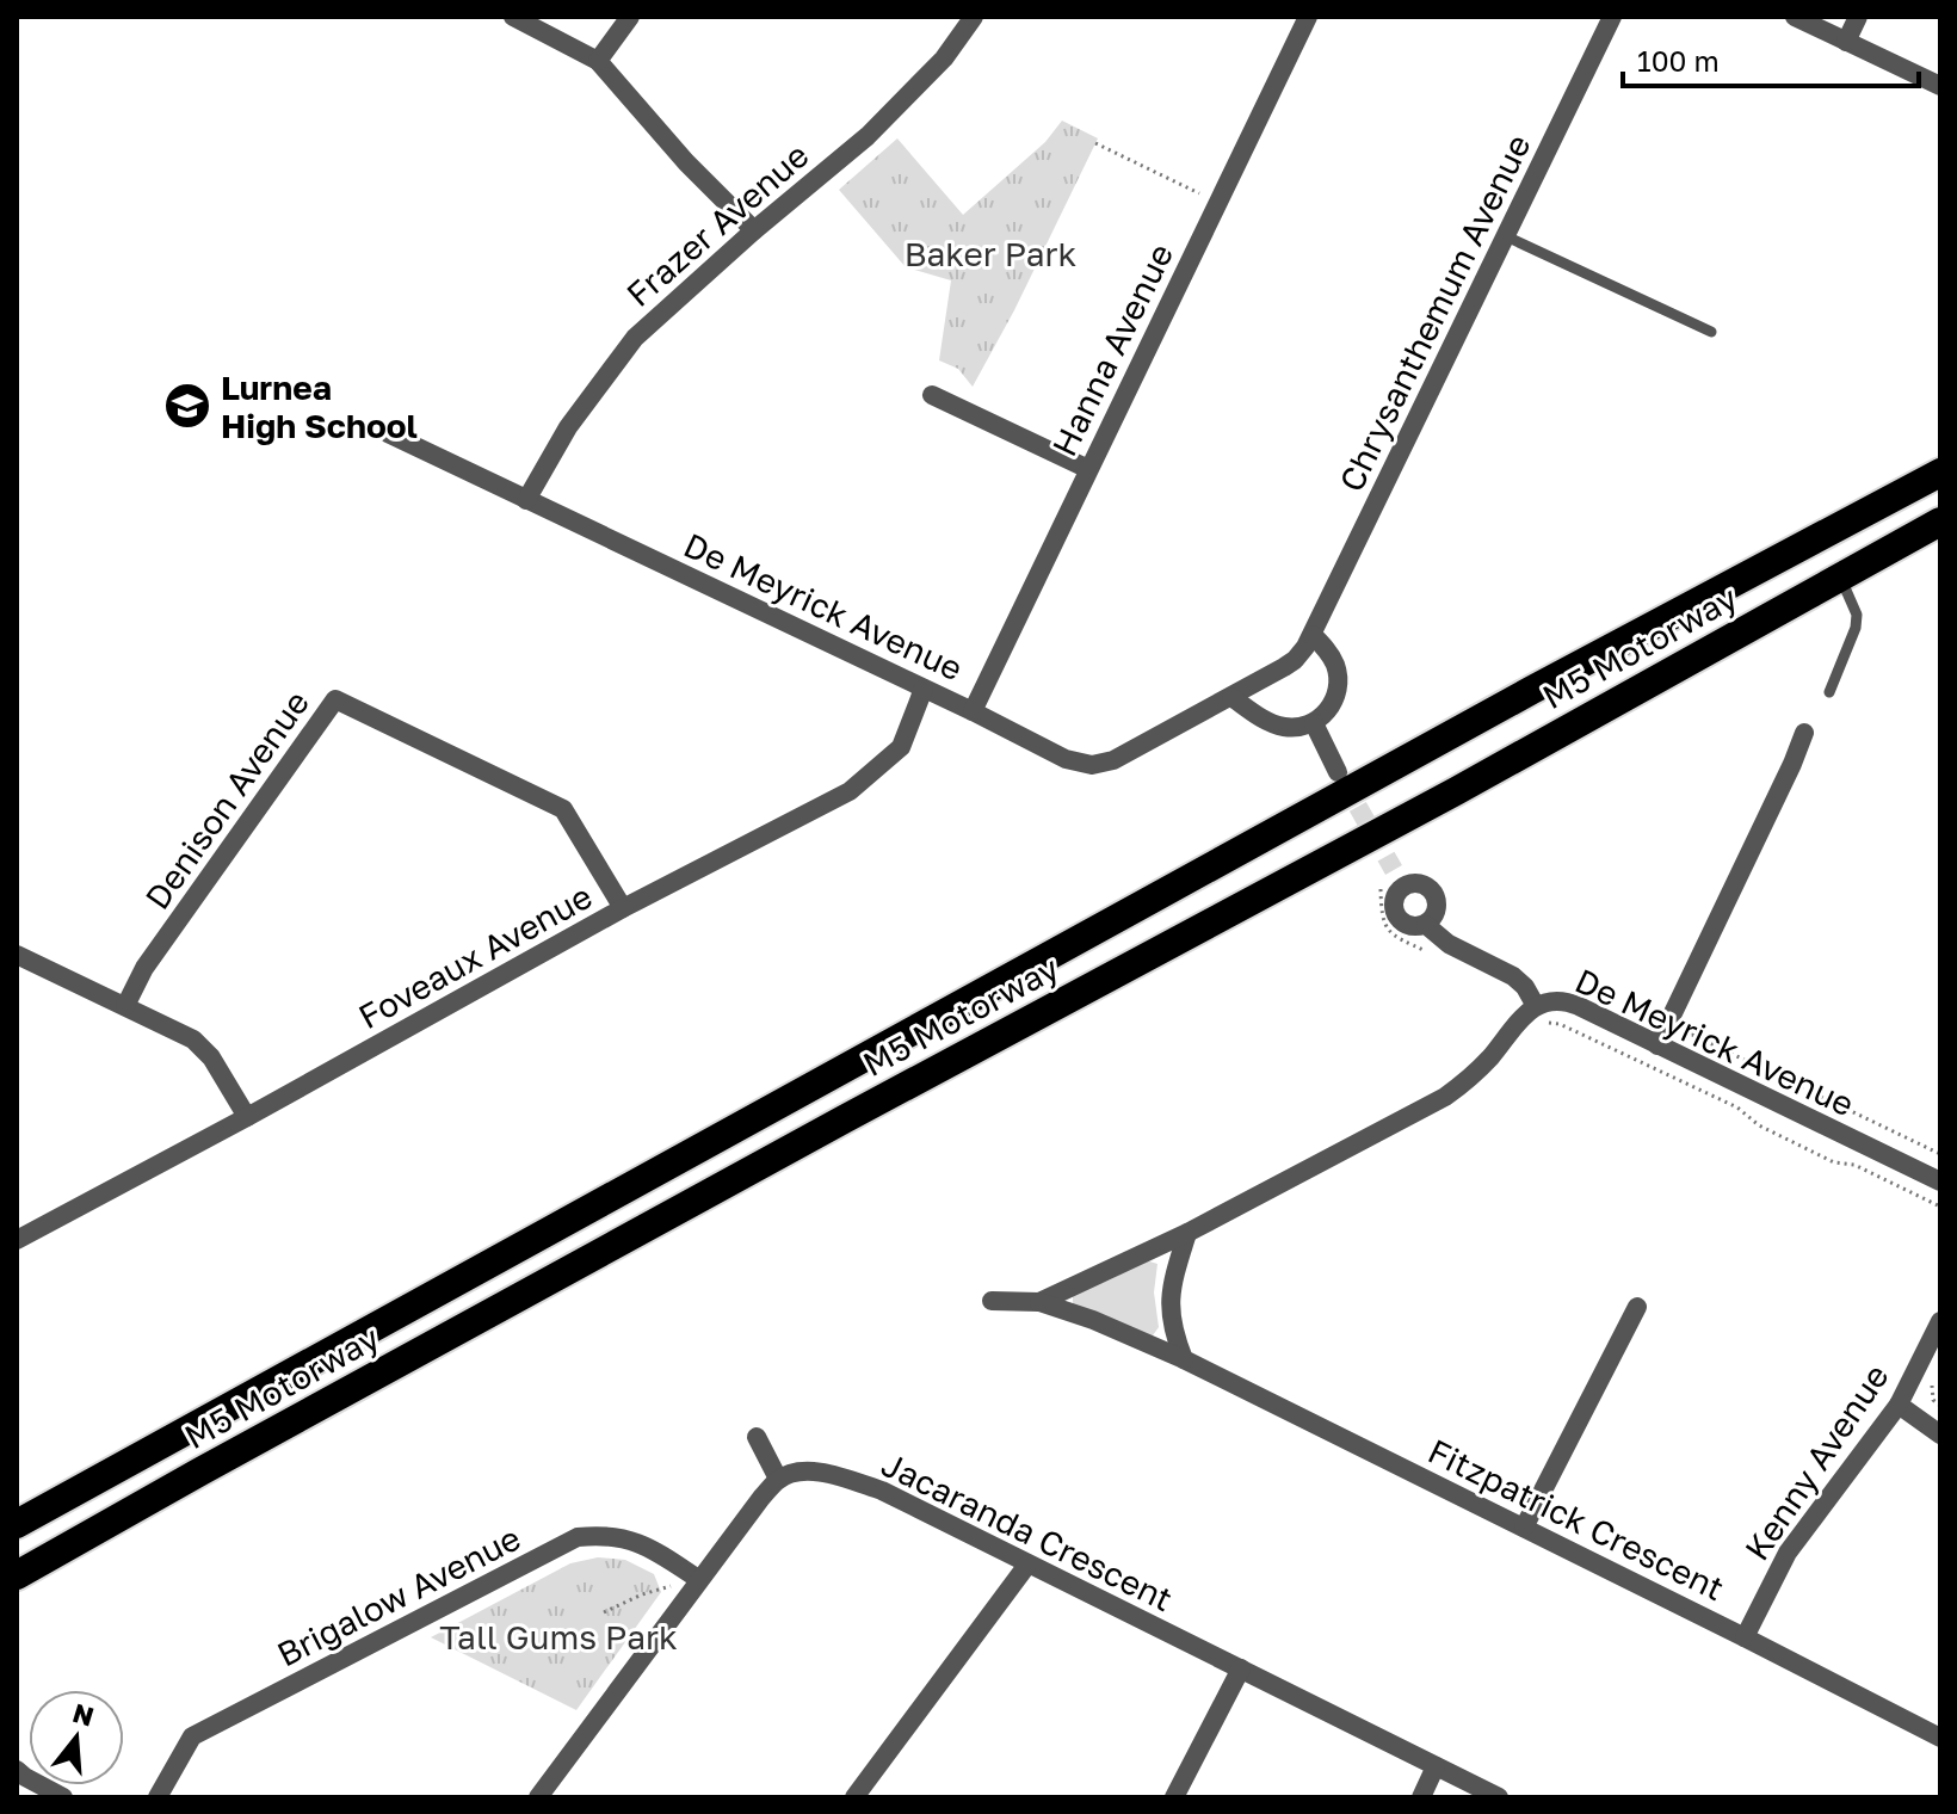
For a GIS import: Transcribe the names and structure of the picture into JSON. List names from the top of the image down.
{
  "streets": {
    "highway": ["M5 Motorway"],
    "street": [
      "Frazer Avenue",
      "Chrysanthemum Avenue",
      "Hanna Avenue",
      "De Meyrick Avenue",
      "Denison Avenue",
      "Foveaux Avenue",
      "Kenny Avenue",
      "Fitzpatrick Crescent",
      "Jacaranda Crescent",
      "Brigalow Avenue"
    ]
  },
  "crossings": [
    ["Frazer Avenue", "De Meyrick Avenue"],
    ["Chrysanthemum Avenue", "De Meyrick Avenue"],
    ["Hanna Avenue", "De Meyrick Avenue"],
    ["De Meyrick Avenue", "Foveaux Avenue"],
    ["De Meyrick Avenue", "Fitzpatrick Crescent"],
    ["Denison Avenue", "Foveaux Avenue"],
    ["Kenny Avenue", "Fitzpatrick Crescent"]
  ],
  "parks": ["Baker Park", "Tall Gums Park"],
  "places": {
    "school or university": ["Lurnea High School"]
  },
  "scale_bar": "100 m",
  "north": "top"
}
